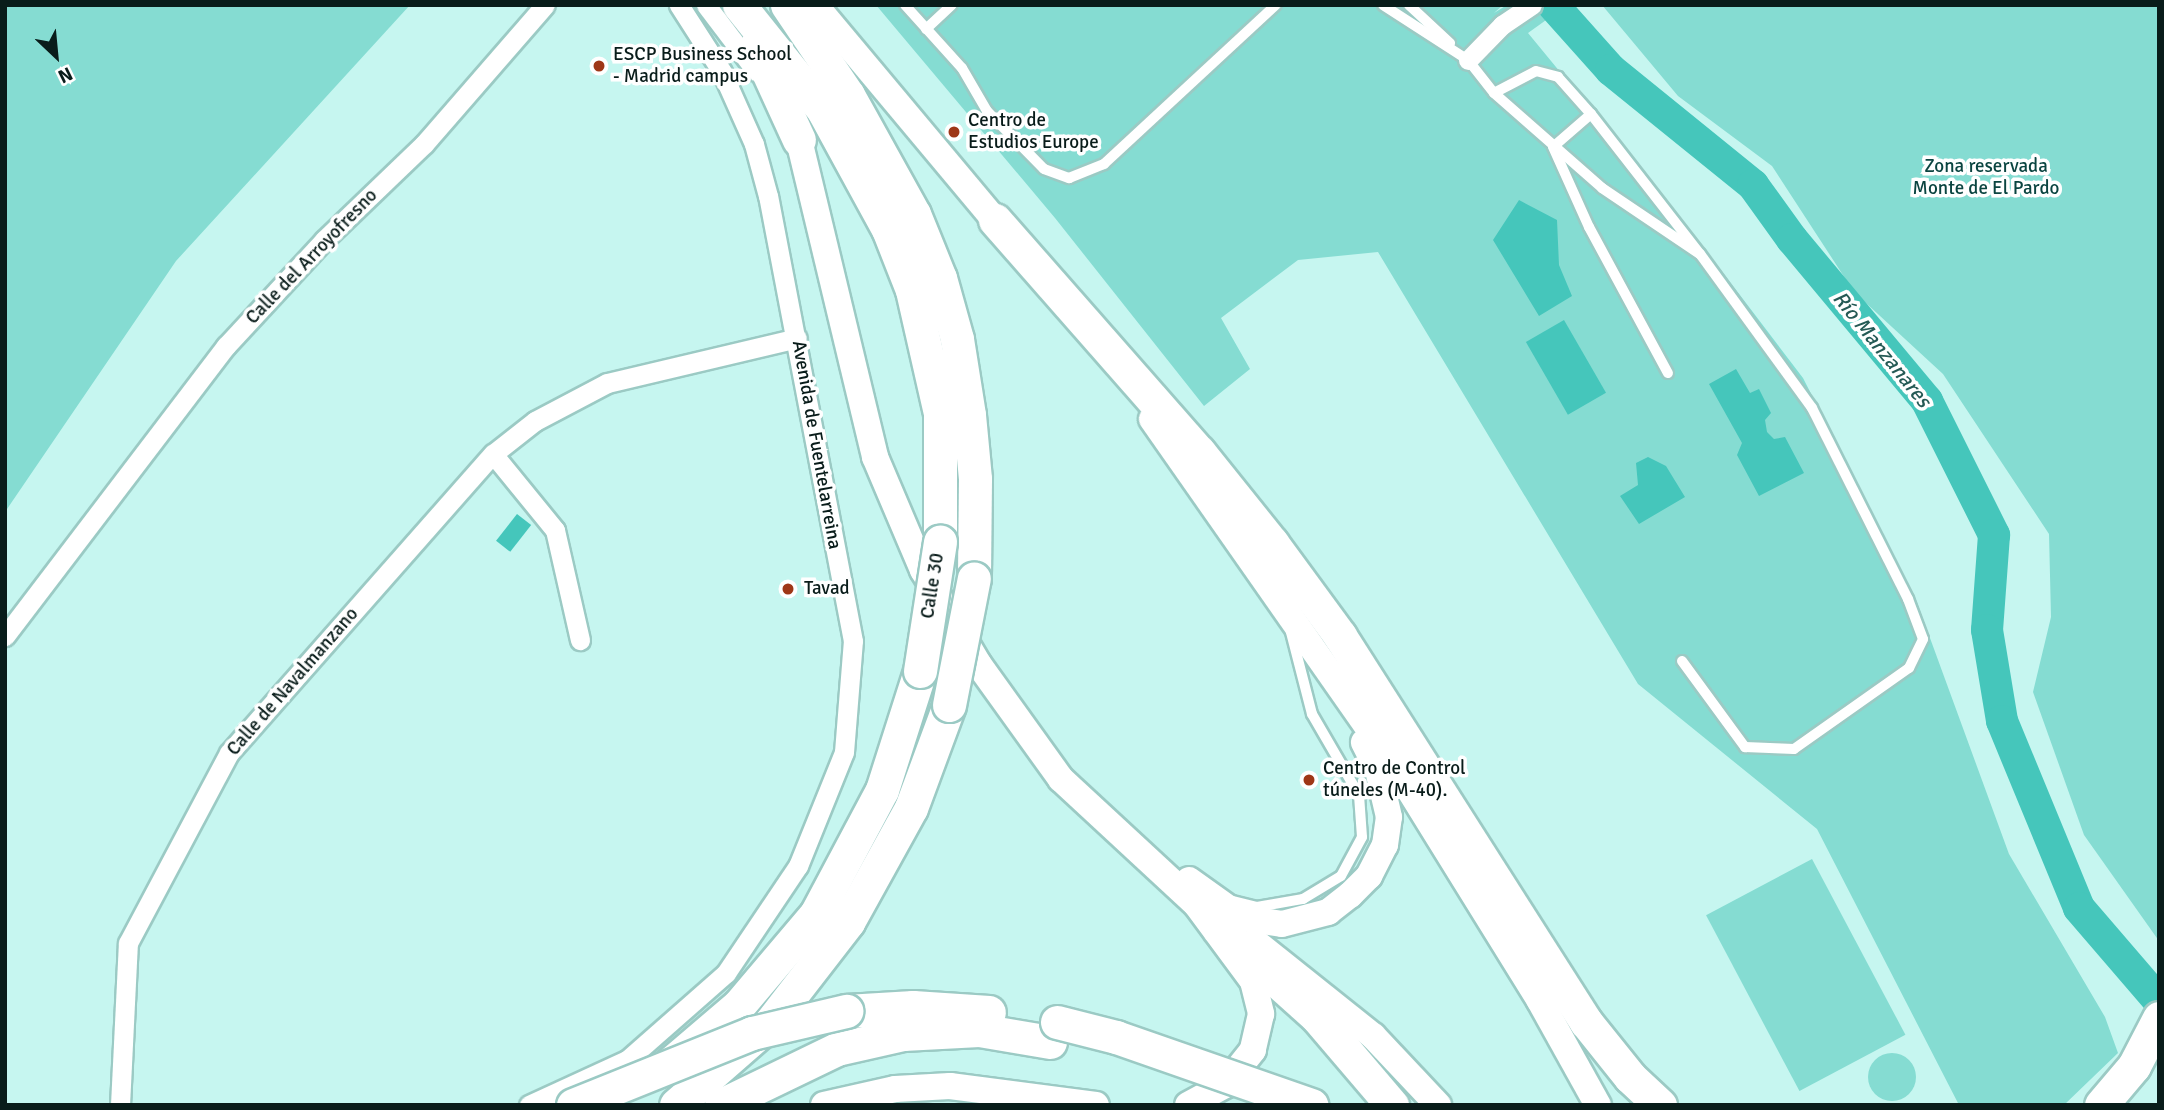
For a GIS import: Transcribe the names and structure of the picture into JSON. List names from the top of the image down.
{
  "streets": {
    "highway": ["Calle 30"],
    "street": ["Calle del Arroyofresno", "Avenida de Fuentelarreina", "Calle de Navalmanzano"]
  },
  "crossings": [
    ["Avenida de Fuentelarreina", "Calle de Navalmanzano"]
  ],
  "water": ["Río Manzanares"],
  "parks": ["Zona reservada Monte de El Pardo"],
  "places": [
    "ESCP Business School - Madrid campus",
    "Centro de Estudios Europe",
    "Tavad",
    "Centro de Control túneles (M-40)."
  ],
  "north": "bottom right"
}
